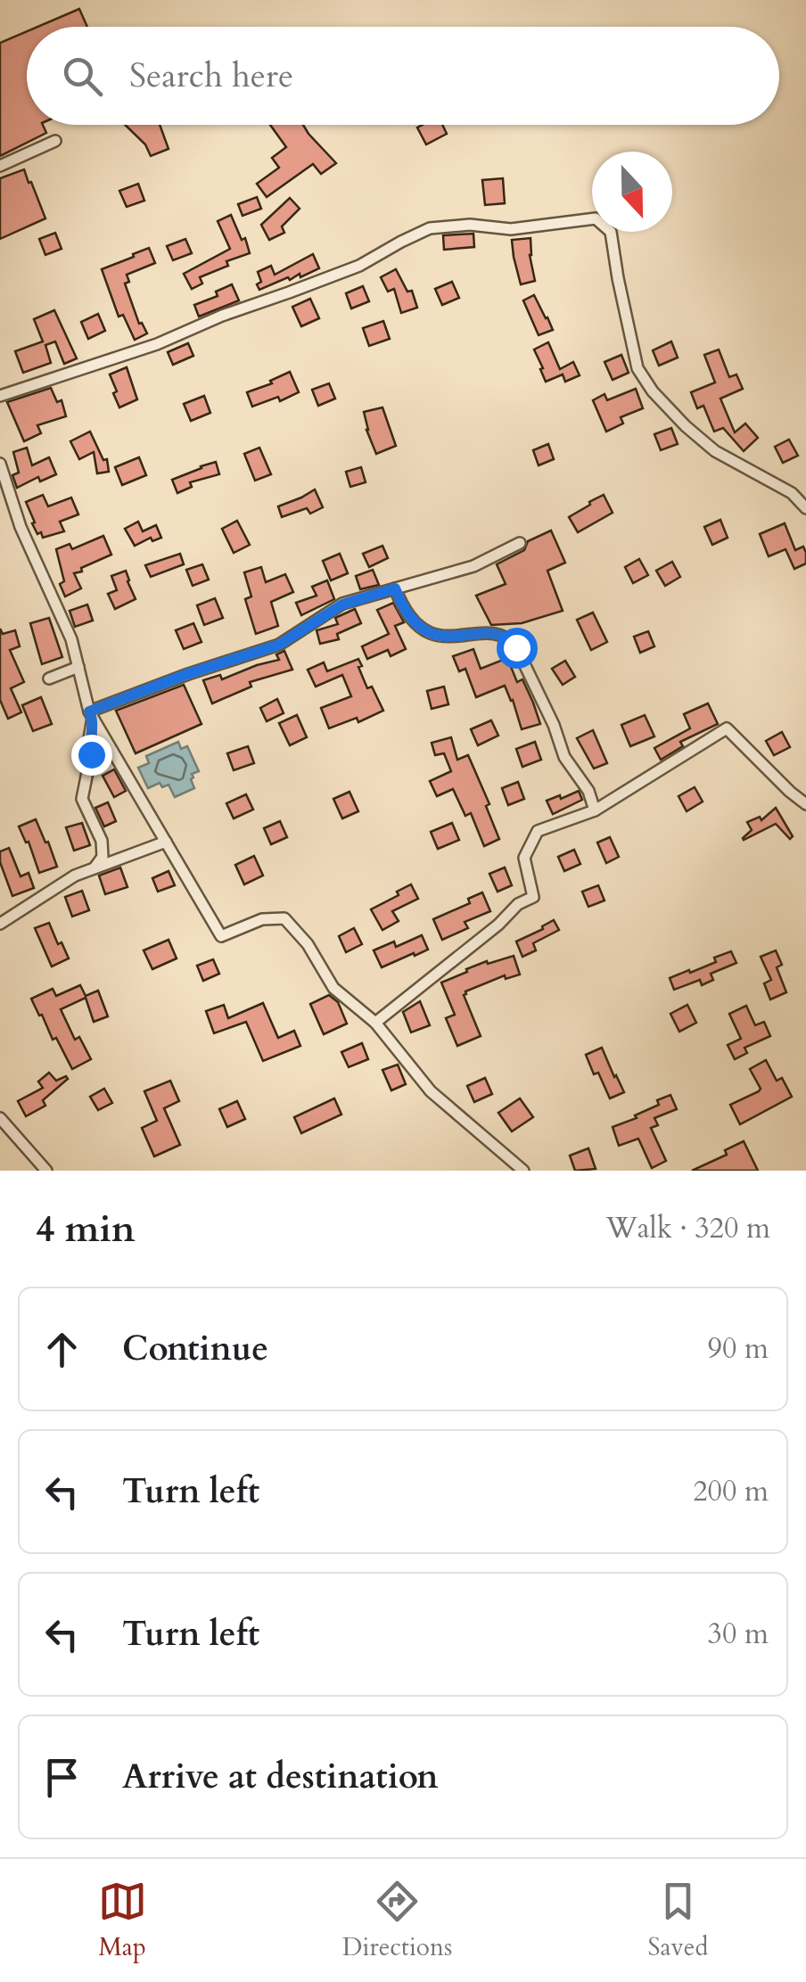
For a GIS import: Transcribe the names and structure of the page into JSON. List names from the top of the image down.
{
  "north": "bottom",
  "page": {
    "search": "Search here",
    "heading": ["4 min", "Walk · 320 m"],
    "list": [
      ["Continue", "90 m"],
      ["Turn left", "200 m"],
      ["Turn left", "30 m"],
      "Arrive at destination"
    ],
    "nav": ["Map", "Directions", "Saved"]
  }
}
